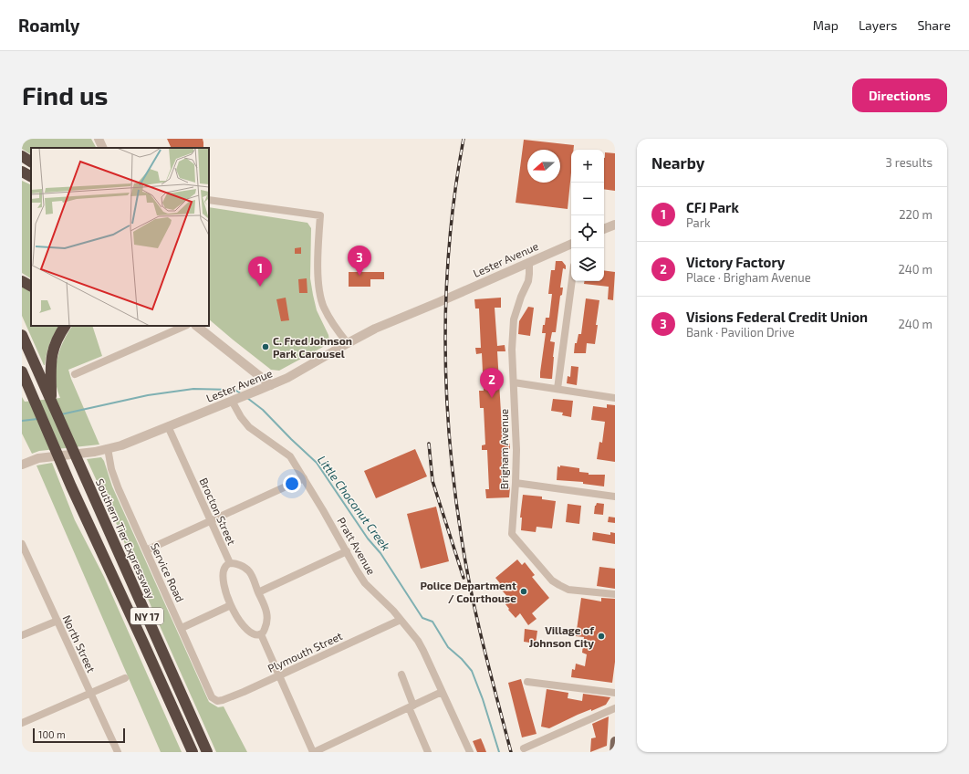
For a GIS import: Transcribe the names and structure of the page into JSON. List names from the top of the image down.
{
  "streets": {
    "highway": ["Southern Tier Expressway", "NY 17"],
    "street": [
      "Lester Avenue",
      "Brigham Avenue",
      "Brocton Street",
      "Pratt Avenue",
      "Service Road",
      "North Street",
      "Plymouth Street"
    ]
  },
  "crossings": [
    ["Lester Avenue", "Brigham Avenue"],
    ["Lester Avenue", "Brocton Street"],
    ["Lester Avenue", "Pratt Avenue"],
    ["Lester Avenue", "Service Road"],
    ["Pratt Avenue", "Plymouth Street"],
    ["Service Road", "Plymouth Street"]
  ],
  "water": ["Little Choconut Creek"],
  "places": ["C. Fred Johnson Park Carousel", "Police Department / Courthouse", "Village of Johnson City"],
  "scale_bar": "100 m",
  "north": "left",
  "page": {
    "header": "Roamly",
    "nav": ["Map", "Layers", "Share"],
    "buttons": "Directions",
    "title": "Find us",
    "heading": ["Nearby", "3 results"],
    "map_buttons": ["+", "−"],
    "list": [
      {
        "mark": "1",
        "name": "CFJ Park",
        "note": "Park",
        "value": "220 m"
      },
      {
        "mark": "2",
        "name": "Victory Factory",
        "note": "Place · Brigham Avenue",
        "value": "240 m"
      },
      {
        "mark": "3",
        "name": "Visions Federal Credit Union",
        "note": "Bank · Pavilion Drive",
        "value": "240 m"
      }
    ],
    "pins": ["3", "1", "2"],
    "scale": "100 m"
  }
}
